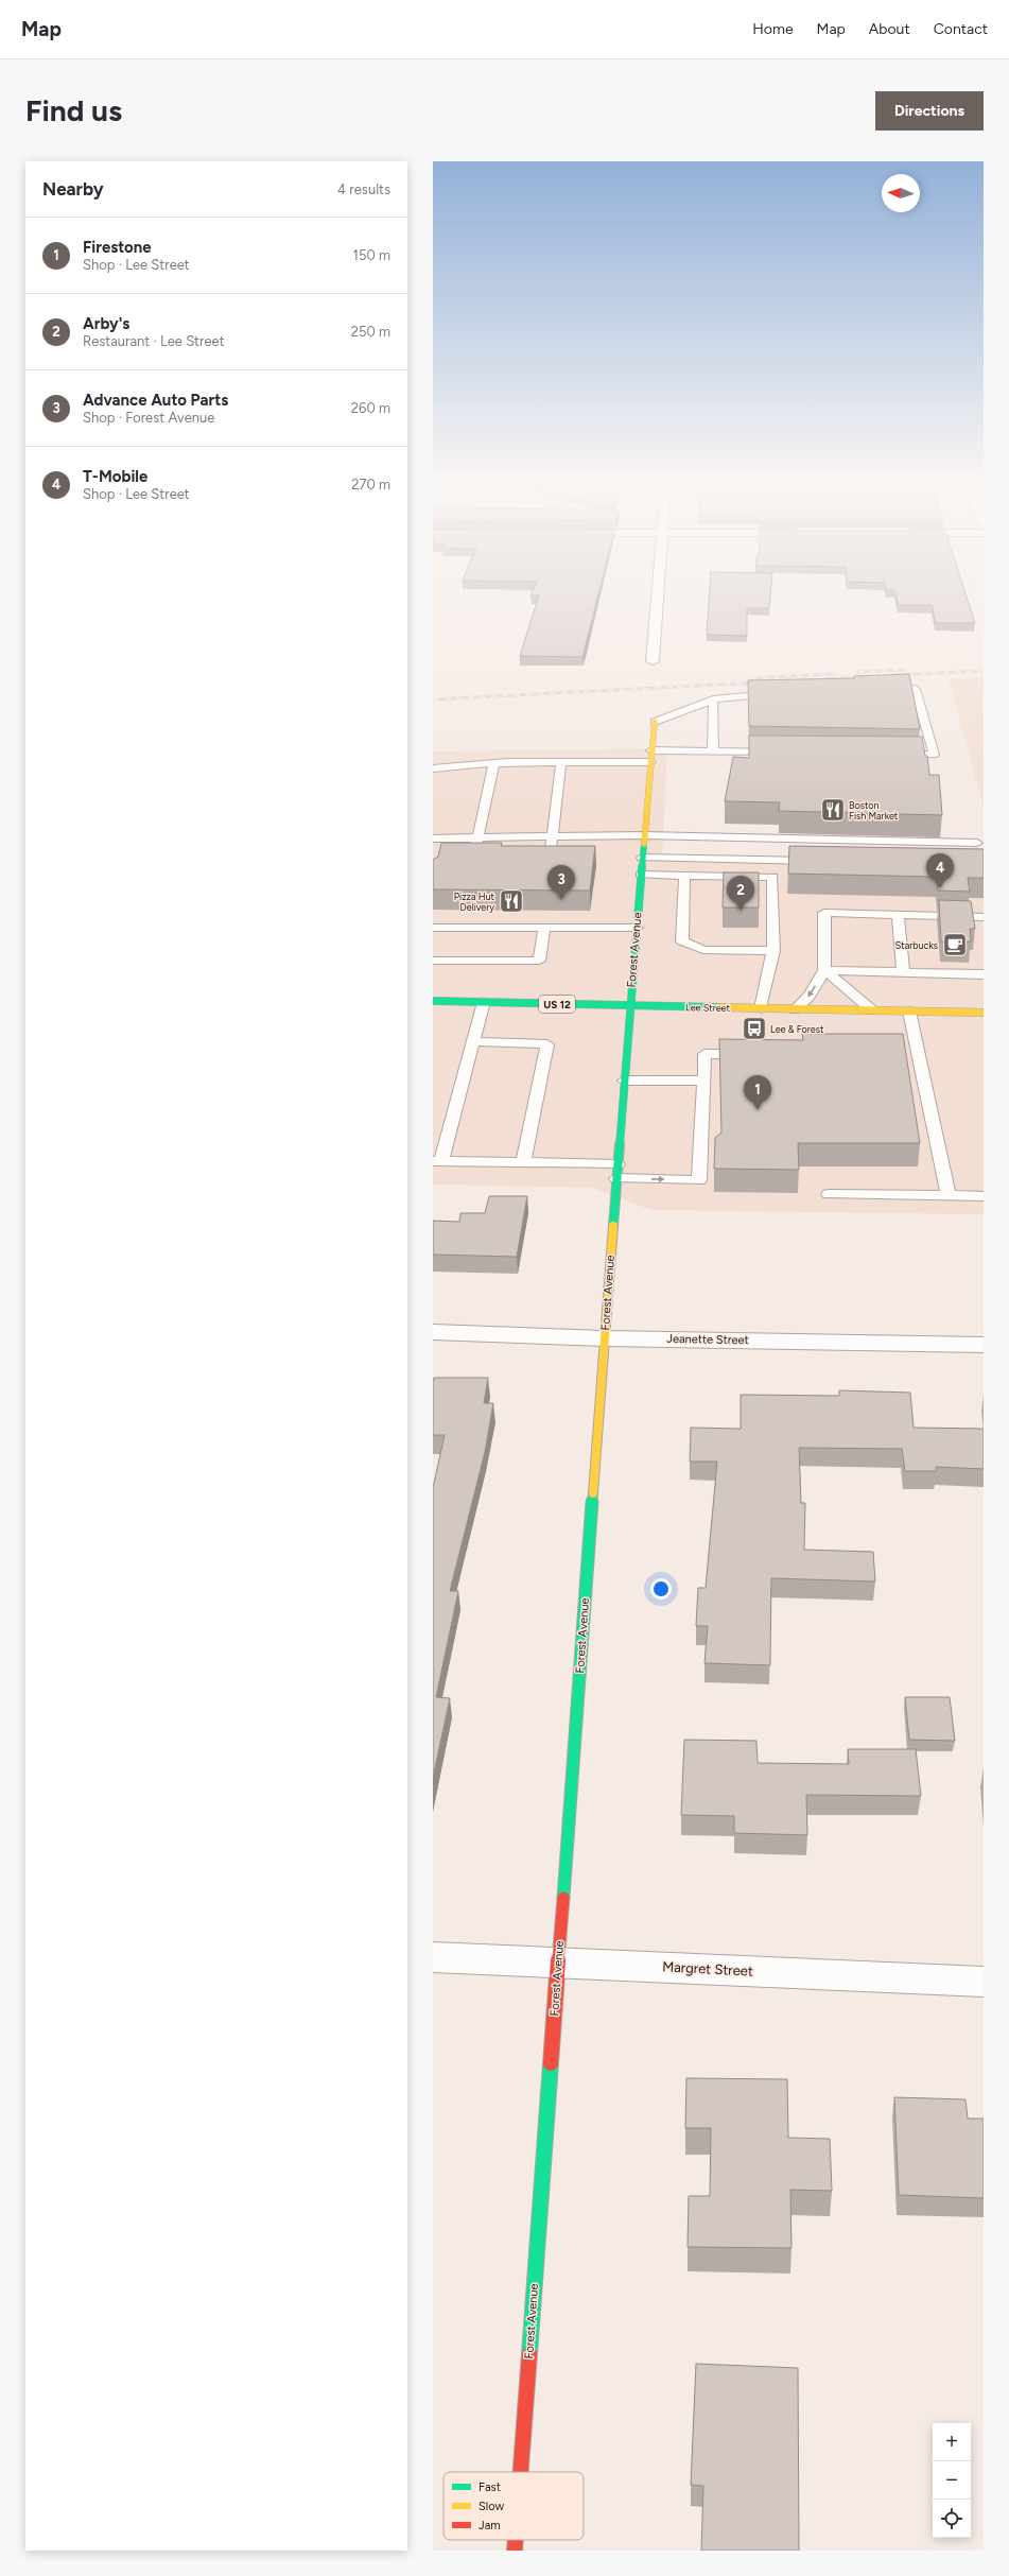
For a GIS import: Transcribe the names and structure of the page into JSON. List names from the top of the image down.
{
  "streets": {
    "street": [
      "Forest Avenue",
      "US 12",
      "Lee Street",
      "Jeanette Street",
      "Margret Street"
    ]
  },
  "crossings": [
    ["Forest Avenue", "Lee Street"],
    ["Forest Avenue", "Jeanette Street"],
    ["Forest Avenue", "Margret Street"]
  ],
  "places": {
    "restaurant": ["Boston Fish Market", "Pizza Hut Delivery"],
    "cafe": ["Starbucks"],
    "bus stop": ["Lee & Forest"]
  },
  "legend": ["Fast", "Slow", "Jam"],
  "north": "left",
  "page": {
    "header": "Map",
    "nav": [
      "Home",
      "Map",
      "About",
      "Contact"
    ],
    "buttons": "Directions",
    "title": "Find us",
    "heading": ["Nearby", "4 results"],
    "list": [
      {
        "mark": "1",
        "name": "Firestone",
        "note": "Shop · Lee Street",
        "value": "150 m"
      },
      {
        "mark": "2",
        "name": "Arby's",
        "note": "Restaurant · Lee Street",
        "value": "250 m"
      },
      {
        "mark": "3",
        "name": "Advance Auto Parts",
        "note": "Shop · Forest Avenue",
        "value": "260 m"
      },
      {
        "mark": "4",
        "name": "T-Mobile",
        "note": "Shop · Lee Street",
        "value": "270 m"
      }
    ],
    "pins": [
      "4",
      "3",
      "2",
      "1"
    ],
    "map_buttons": ["+", "−"]
  }
}
